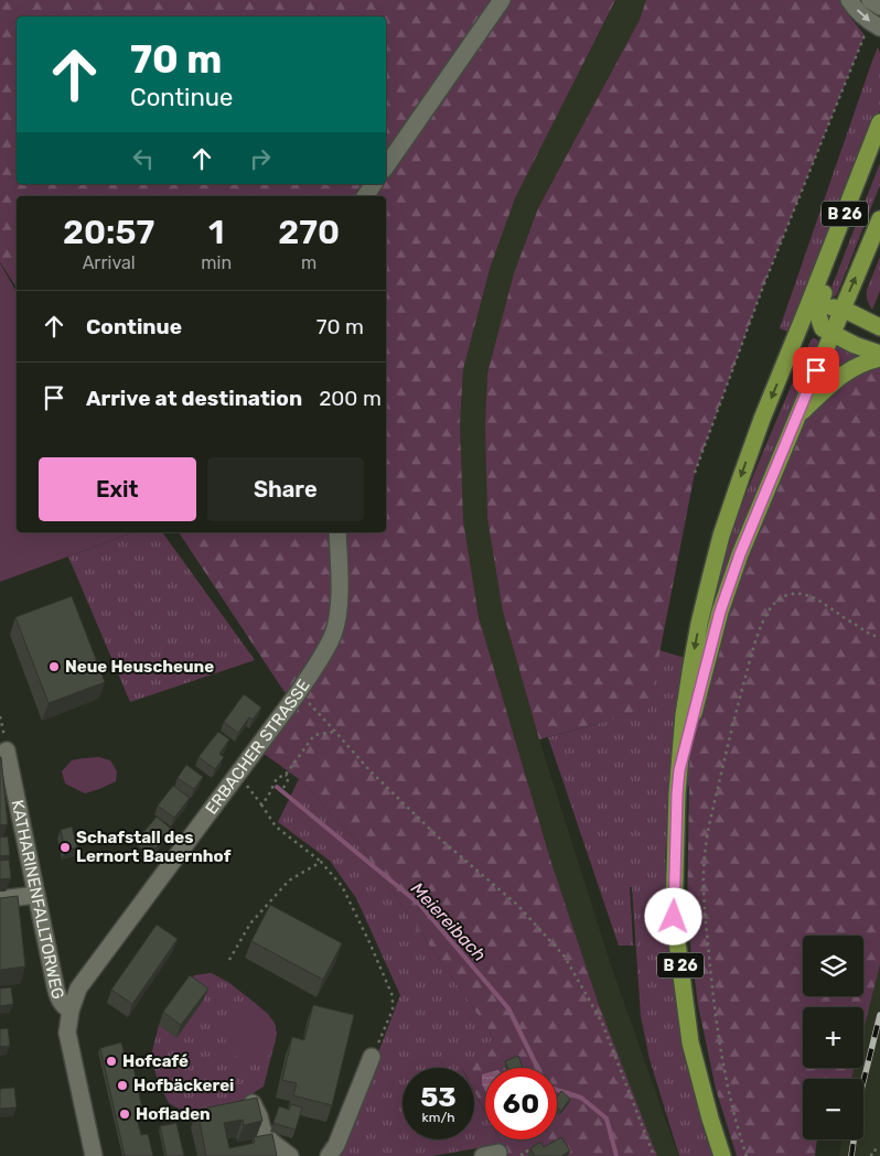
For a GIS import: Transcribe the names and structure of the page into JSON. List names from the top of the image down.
{
  "streets": {
    "main road": ["B 26"],
    "street": ["ERBACHER STRASSE", "KATHARINENFALLTORWEG"]
  },
  "crossings": [
    ["ERBACHER STRASSE", "KATHARINENFALLTORWEG"]
  ],
  "water": ["Meiereibach"],
  "places": [
    "Neue Heuscheune",
    "Schafstall des Lernort Bauernhof",
    "Hofcafé",
    "Hofbäckerei",
    "Hofladen"
  ],
  "page": {
    "turn": ["70 m", "Continue"],
    "eta": [
      "20:57",
      "Arrival",
      "1",
      "min",
      "270",
      "m"
    ],
    "list": [
      {
        "name": "Continue",
        "value": "70 m"
      },
      {
        "name": "Arrive at destination",
        "value": "200 m"
      }
    ],
    "buttons": ["Exit", "Share"],
    "map_buttons": ["+", "−"],
    "speed": "53 km/h",
    "limit": "60"
  }
}
